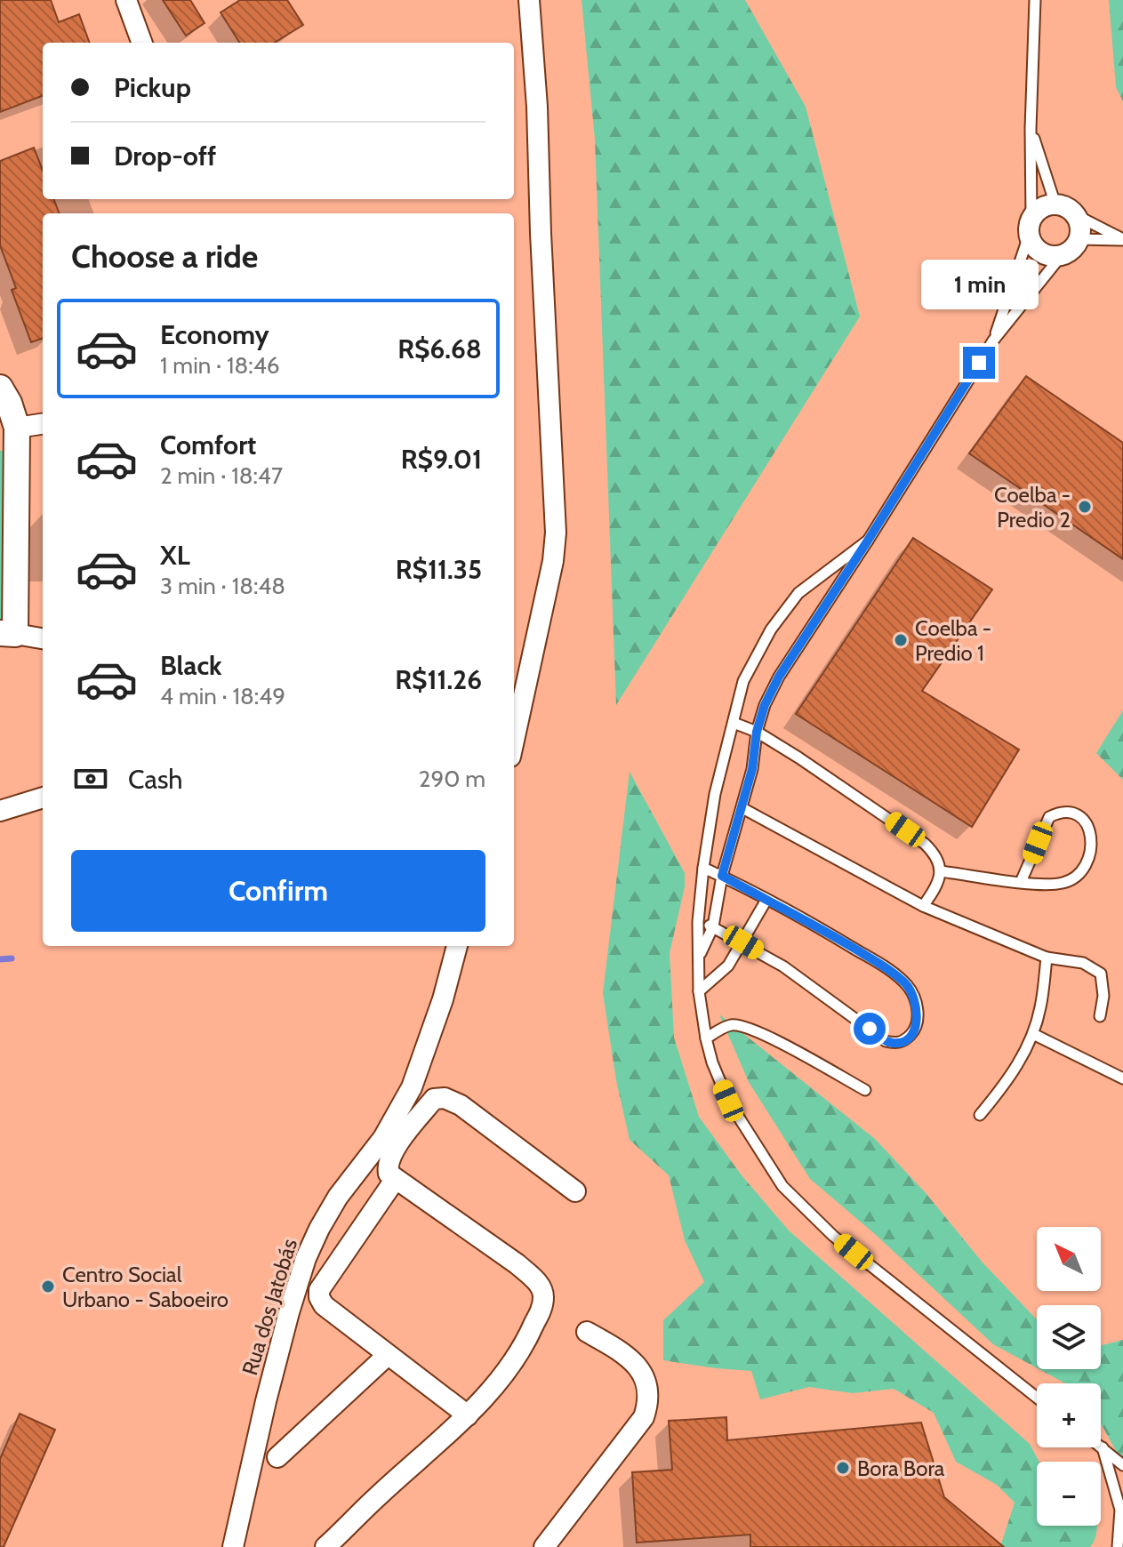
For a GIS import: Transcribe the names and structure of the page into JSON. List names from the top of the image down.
{
  "streets": {
    "street": ["Rua dos Jatobás"]
  },
  "places": [
    "Coelba - Predio 2",
    "Coelba - Predio 1",
    "Centro Social Urbano - Saboeiro",
    "Bora Bora"
  ],
  "north": "top left",
  "page": {
    "banner": ["Pickup", "Drop-off"],
    "heading": "Choose a ride",
    "bubble": "1 min",
    "list": [
      {
        "name": "Economy",
        "note": "1 min · 18:46",
        "value": "R$6.68"
      },
      {
        "name": "Comfort",
        "note": "2 min · 18:47",
        "value": "R$9.01"
      },
      {
        "name": "XL",
        "note": "3 min · 18:48",
        "value": "R$11.35"
      },
      {
        "name": "Black",
        "note": "4 min · 18:49",
        "value": "R$11.26"
      }
    ],
    "pay": ["Cash", "290 m"],
    "buttons": "Confirm",
    "map_buttons": ["+", "−"]
  }
}
